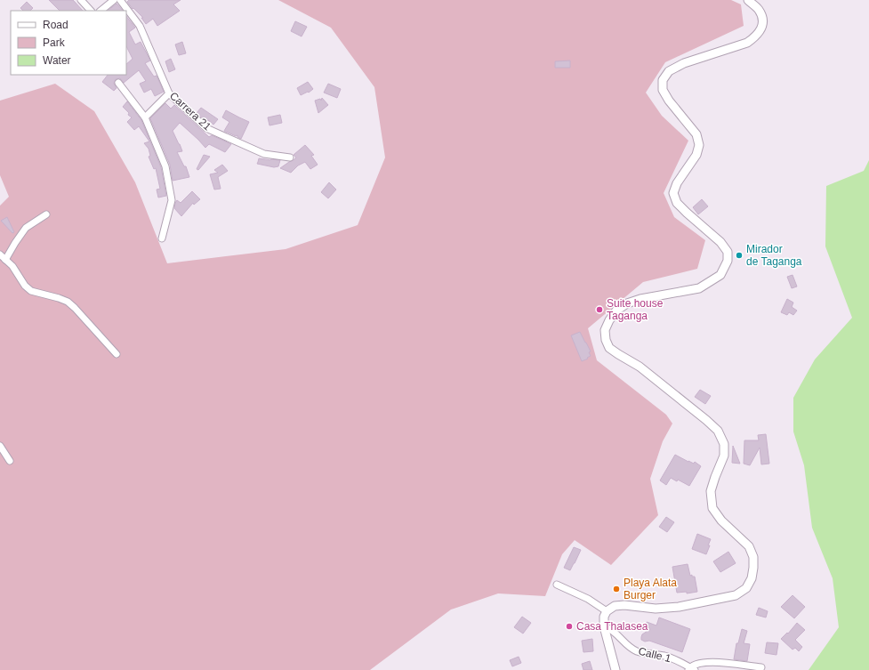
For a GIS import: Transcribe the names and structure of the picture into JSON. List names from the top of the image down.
{
  "streets": {
    "street": ["Carrera 21", "Calle 1"]
  },
  "places": [
    "Mirador de Taganga",
    "Suite house Taganga",
    "Playa Alata Burger",
    "Casa Thalasea"
  ],
  "legend": ["Road", "Park", "Water"]
}
